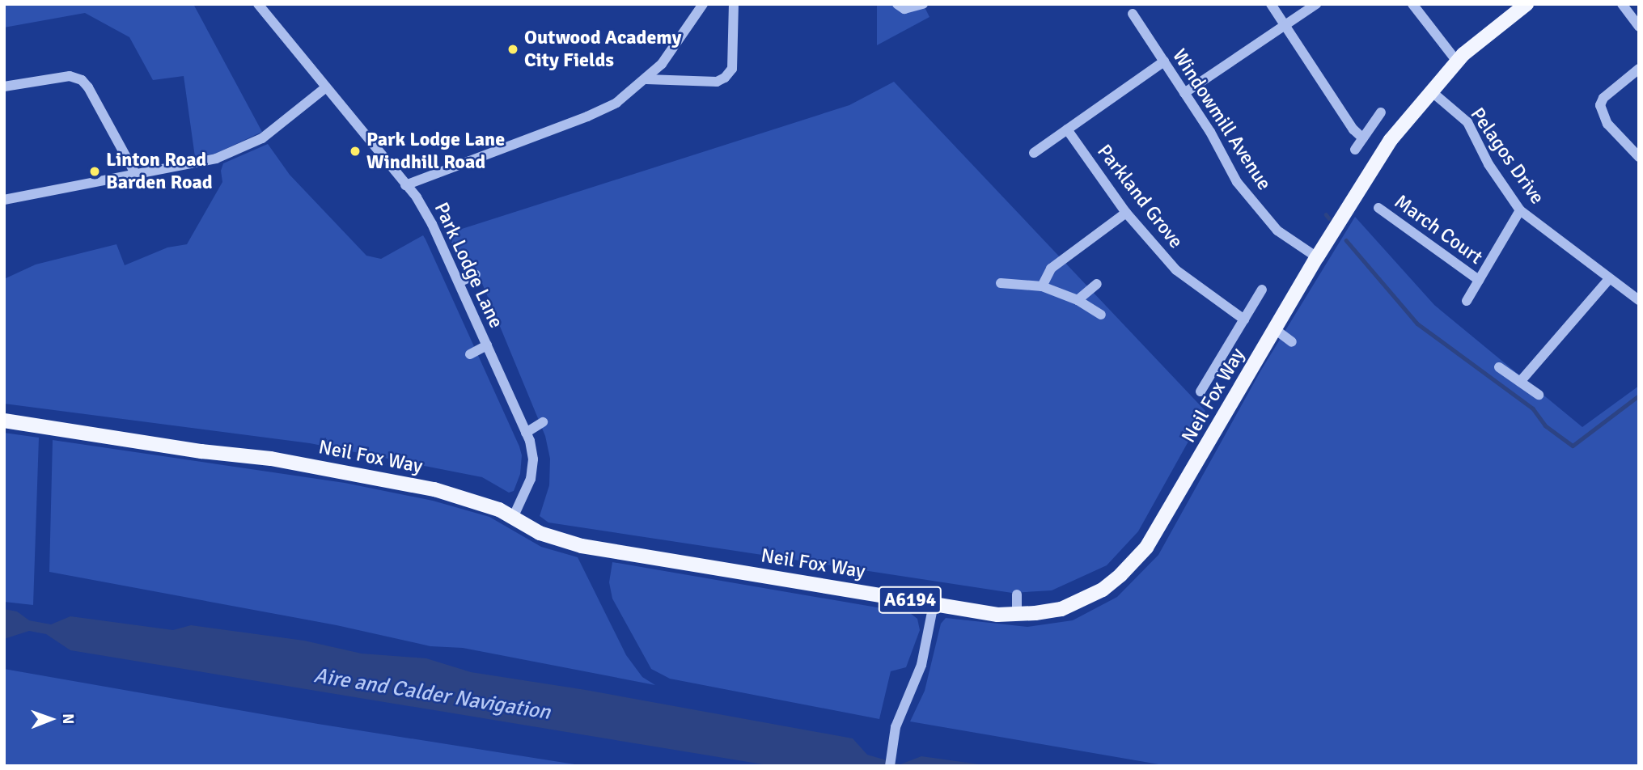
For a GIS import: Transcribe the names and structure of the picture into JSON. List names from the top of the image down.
{
  "streets": {
    "main road": ["Neil Fox Way", "A6194"],
    "street": [
      "Windowmill Avenue",
      "Pelagos Drive",
      "Parkland Grove",
      "March Court",
      "Park Lodge Lane"
    ]
  },
  "crossings": [
    ["Windowmill Avenue", "Neil Fox Way"],
    ["Pelagos Drive", "March Court"],
    ["Pelagos Drive", "Neil Fox Way"],
    ["Park Lodge Lane", "Neil Fox Way"]
  ],
  "water": ["Aire and Calder Navigation"],
  "places": ["Outwood Academy City Fields", "Park Lodge Lane Windhill Road", "Linton Road Barden Road"],
  "north": "right"
}
